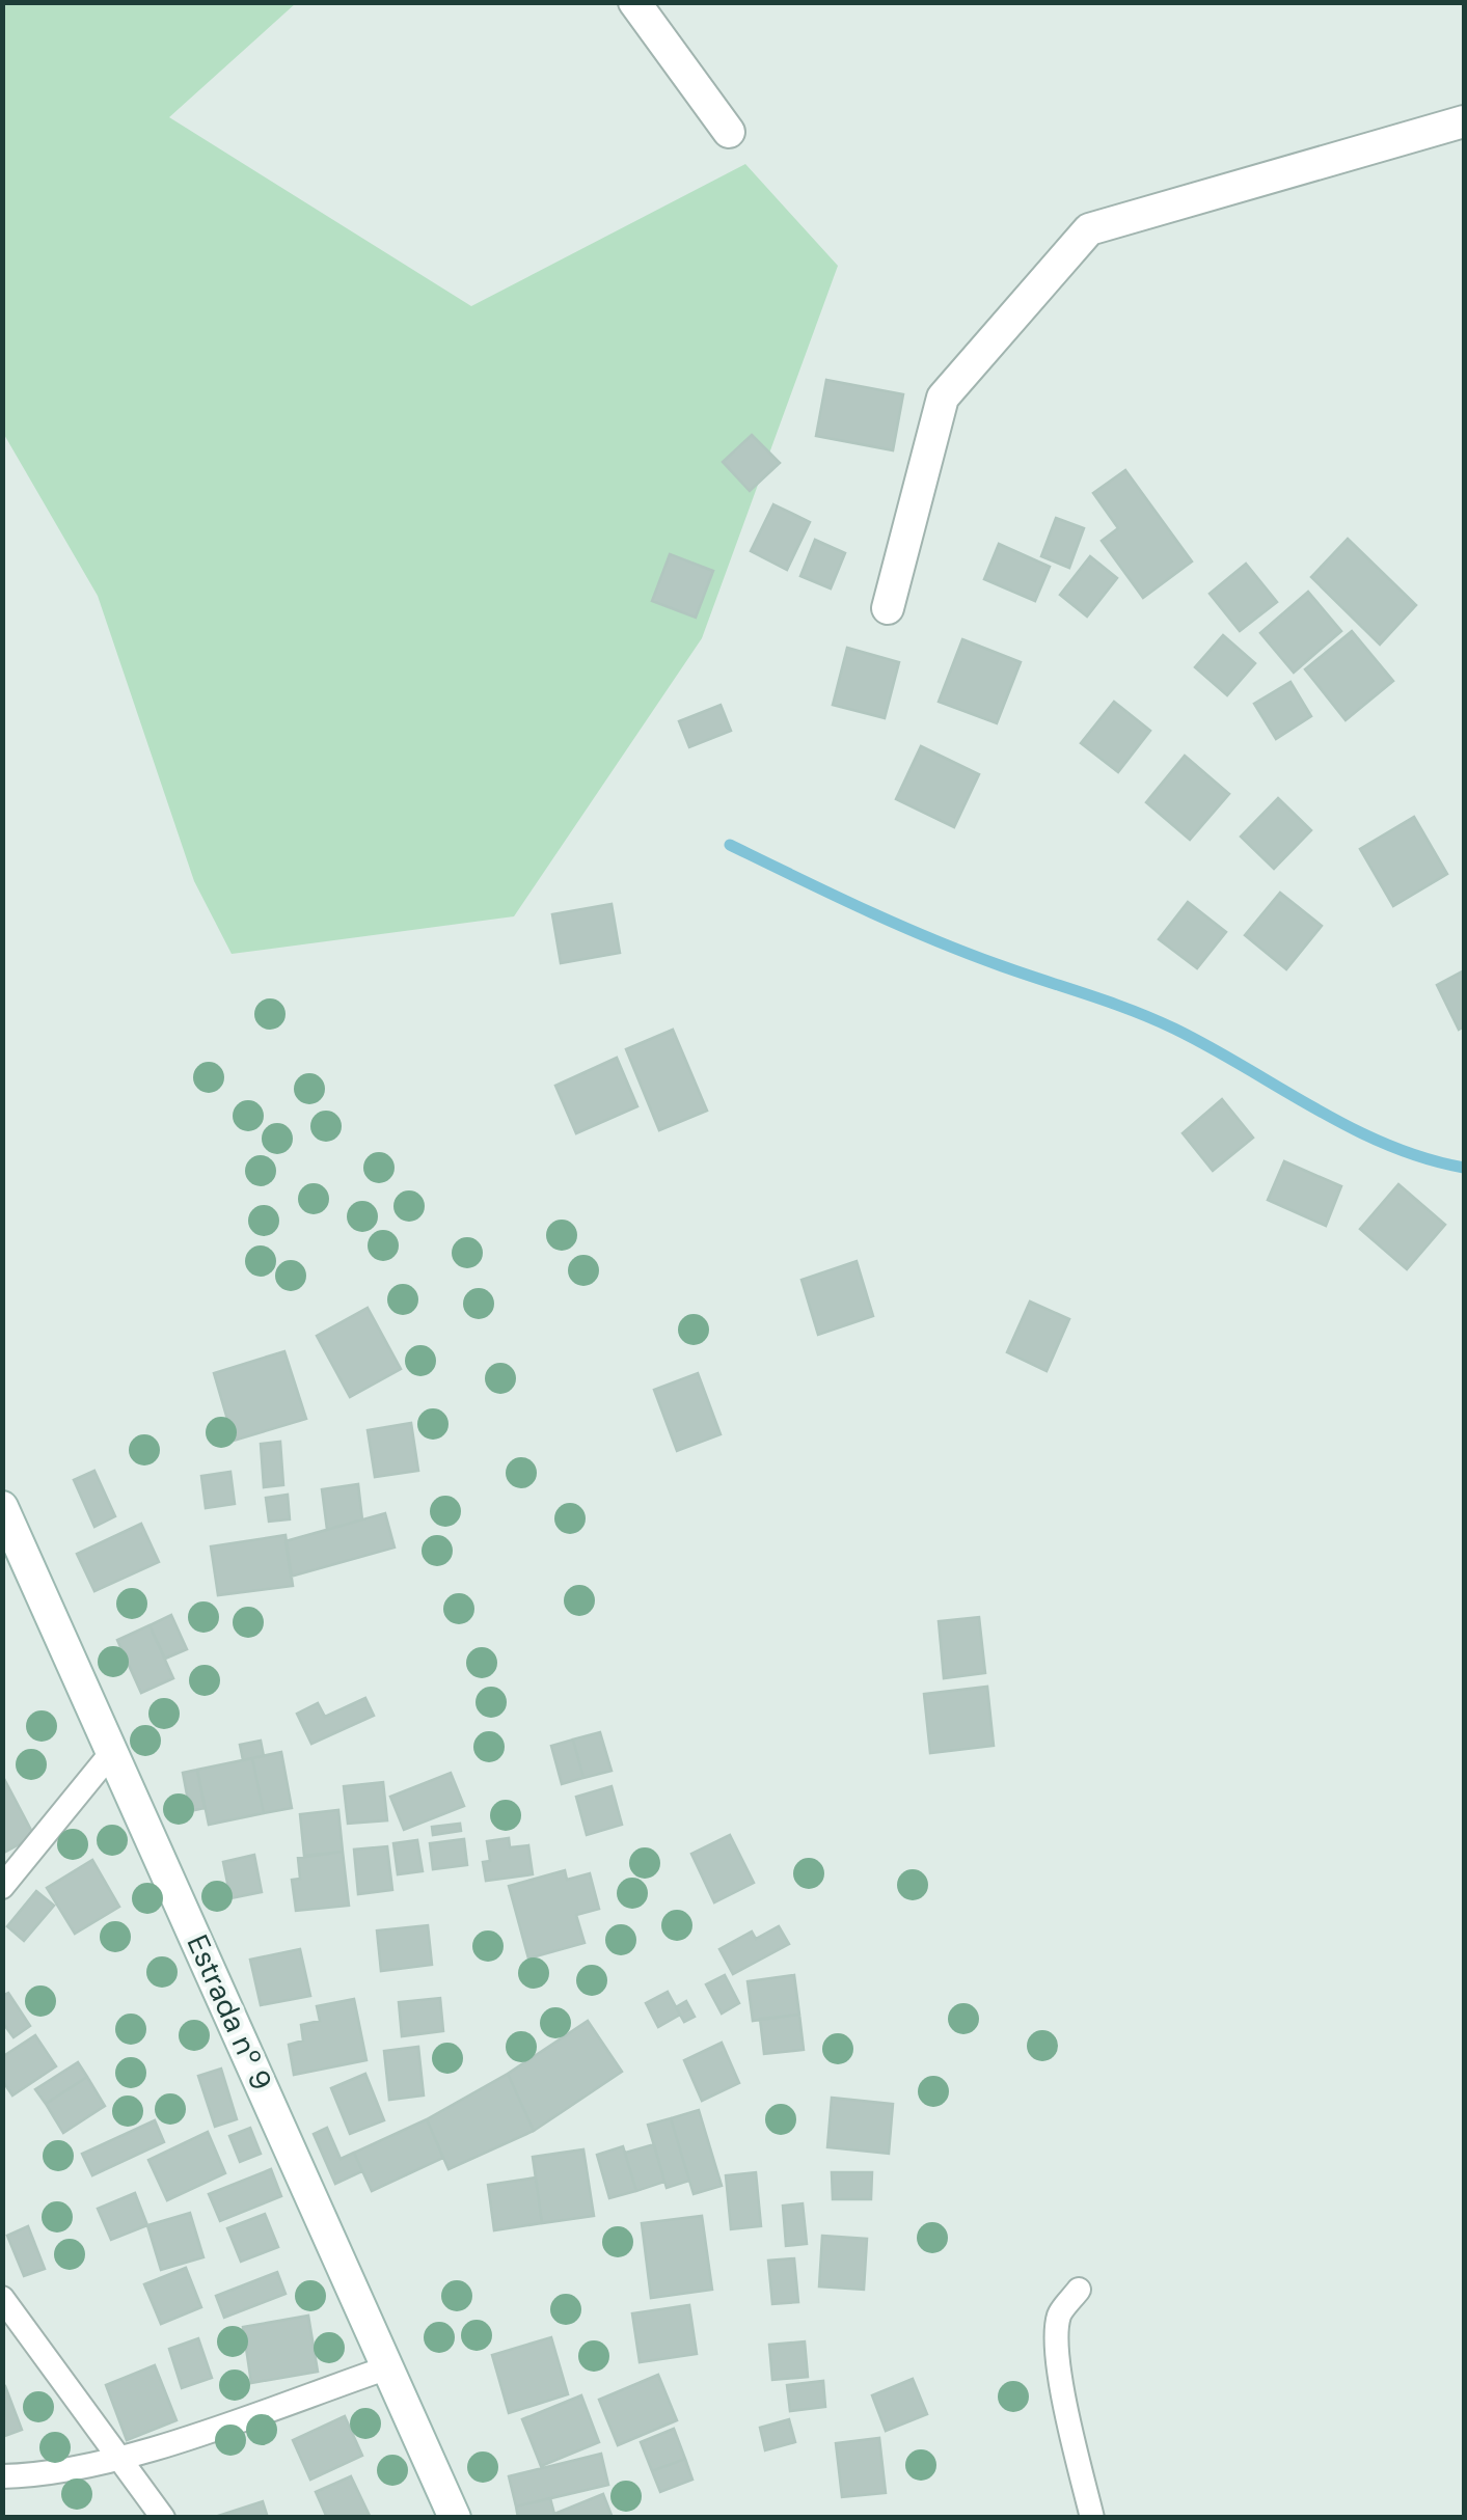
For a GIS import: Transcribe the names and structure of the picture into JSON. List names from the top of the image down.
{
  "streets": {
    "main road": ["Estrada nº 9"]
  }
}
